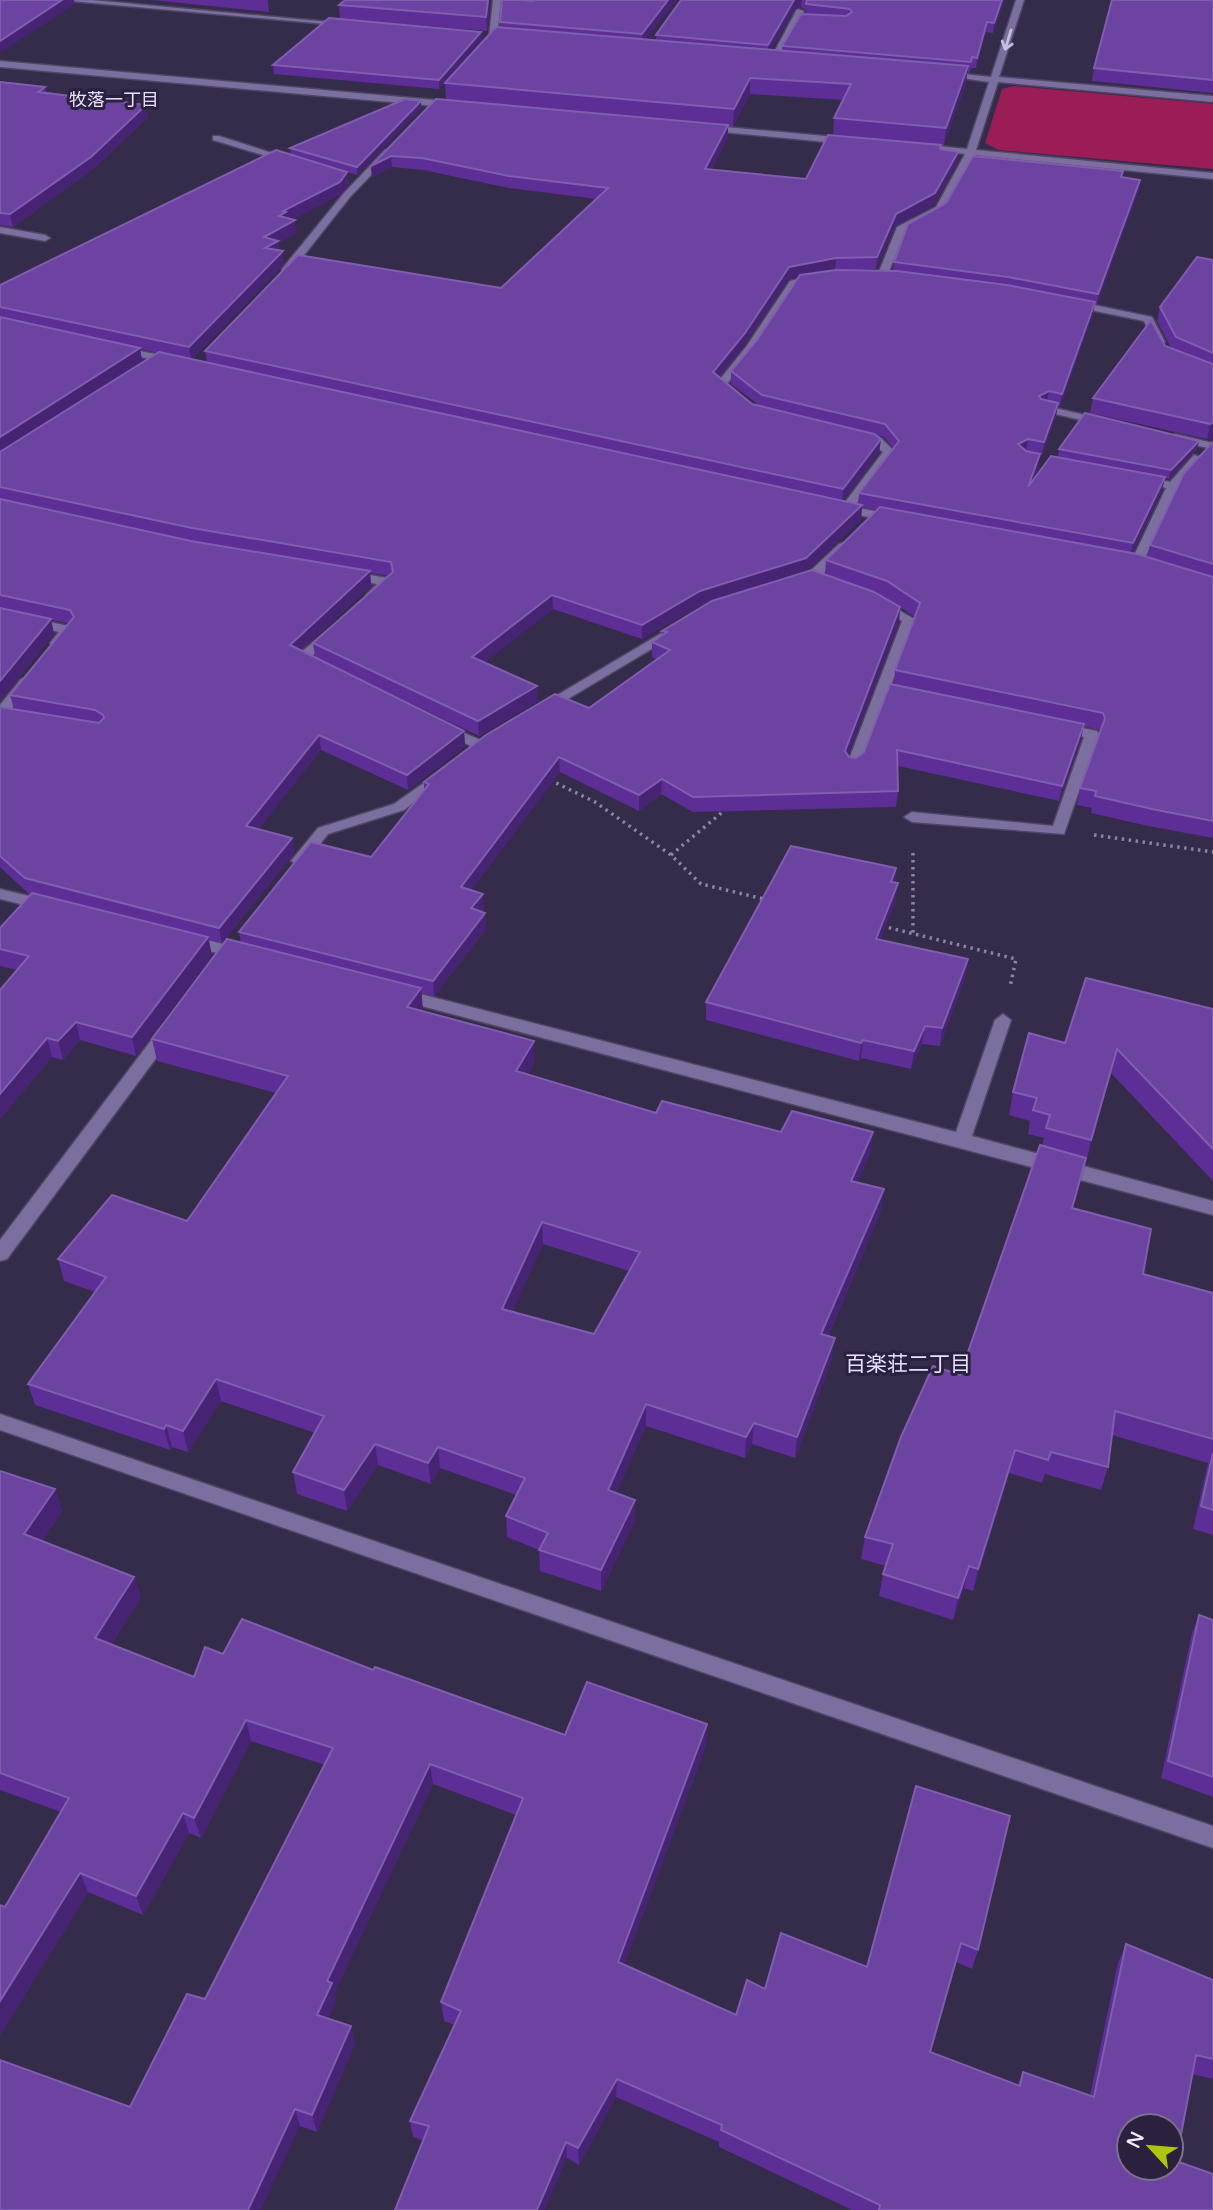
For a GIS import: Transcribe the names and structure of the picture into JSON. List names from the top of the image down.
{
  "districts": ["牧落一丁目", "百楽荘二丁目"],
  "north": "top left"
}
